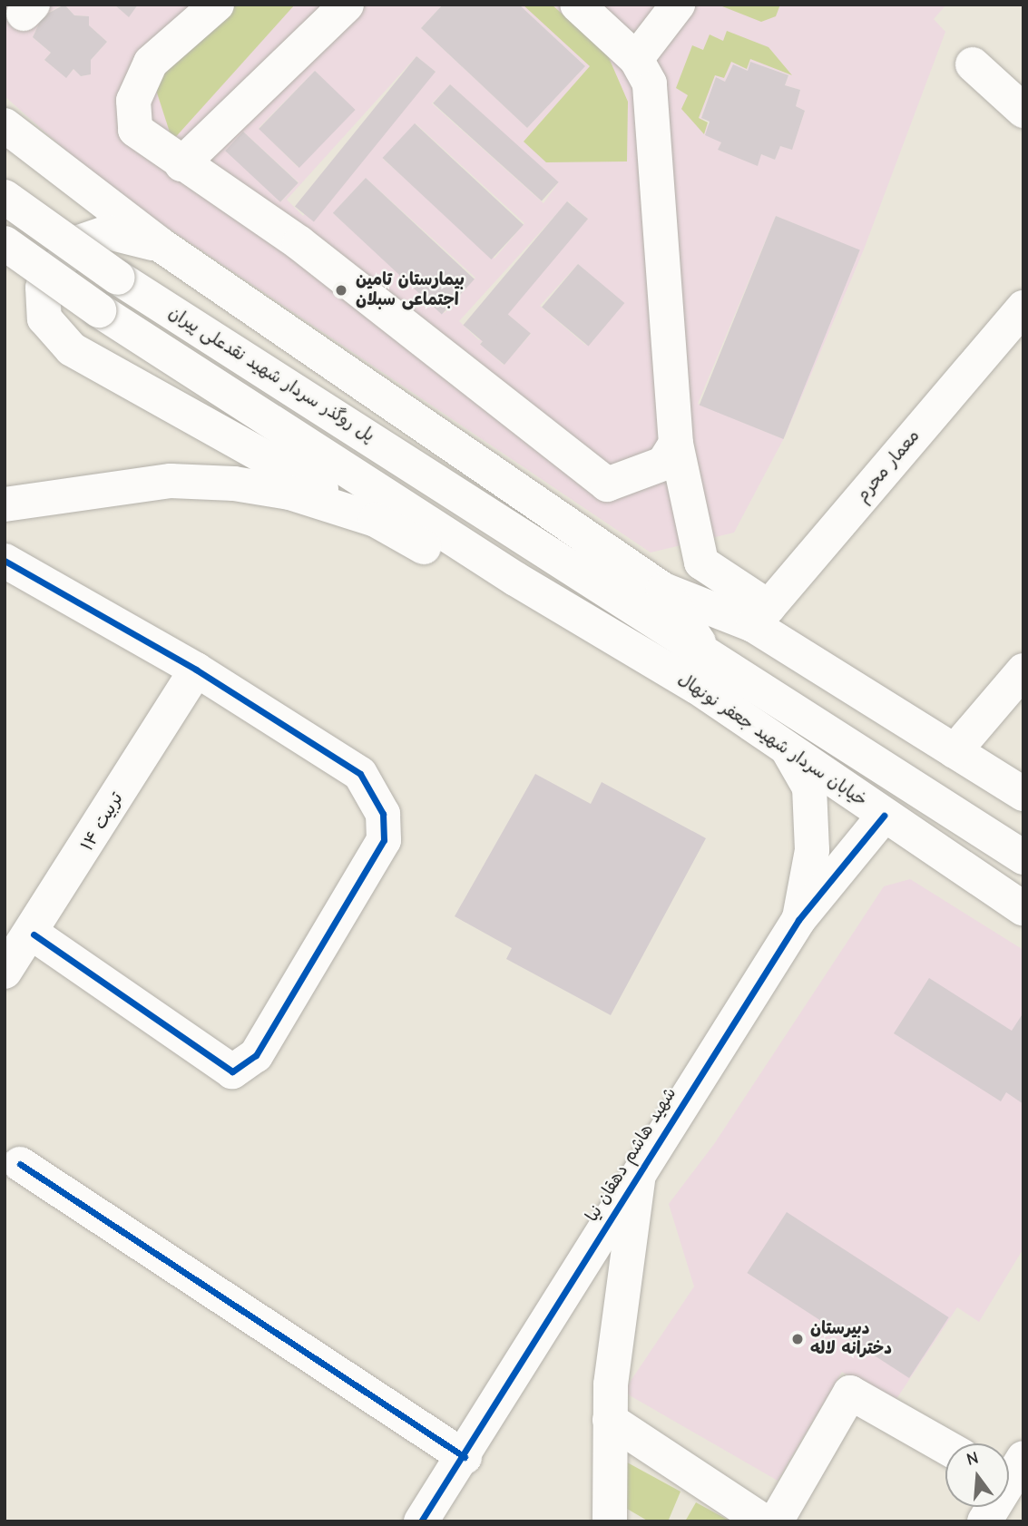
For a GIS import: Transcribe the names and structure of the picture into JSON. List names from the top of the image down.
{
  "streets": {
    "street": [
      "پل روگذر سردار شهید نقدعلی پیران",
      "معمار محرم",
      "خیابان سردار شهید جعفر نونهال",
      "تربیت ۱۴",
      "شهید هاشم دهقان نیا"
    ]
  },
  "crossings": [
    ["پل روگذر سردار شهید نقدعلی پیران", "خیابان سردار شهید جعفر نونهال"],
    ["خیابان سردار شهید جعفر نونهال", "شهید هاشم دهقان نیا"]
  ],
  "places": ["بیمارستان تامین اجتماعی سبلان", "دبیرستان دخترانه لاله"],
  "north": "top"
}
